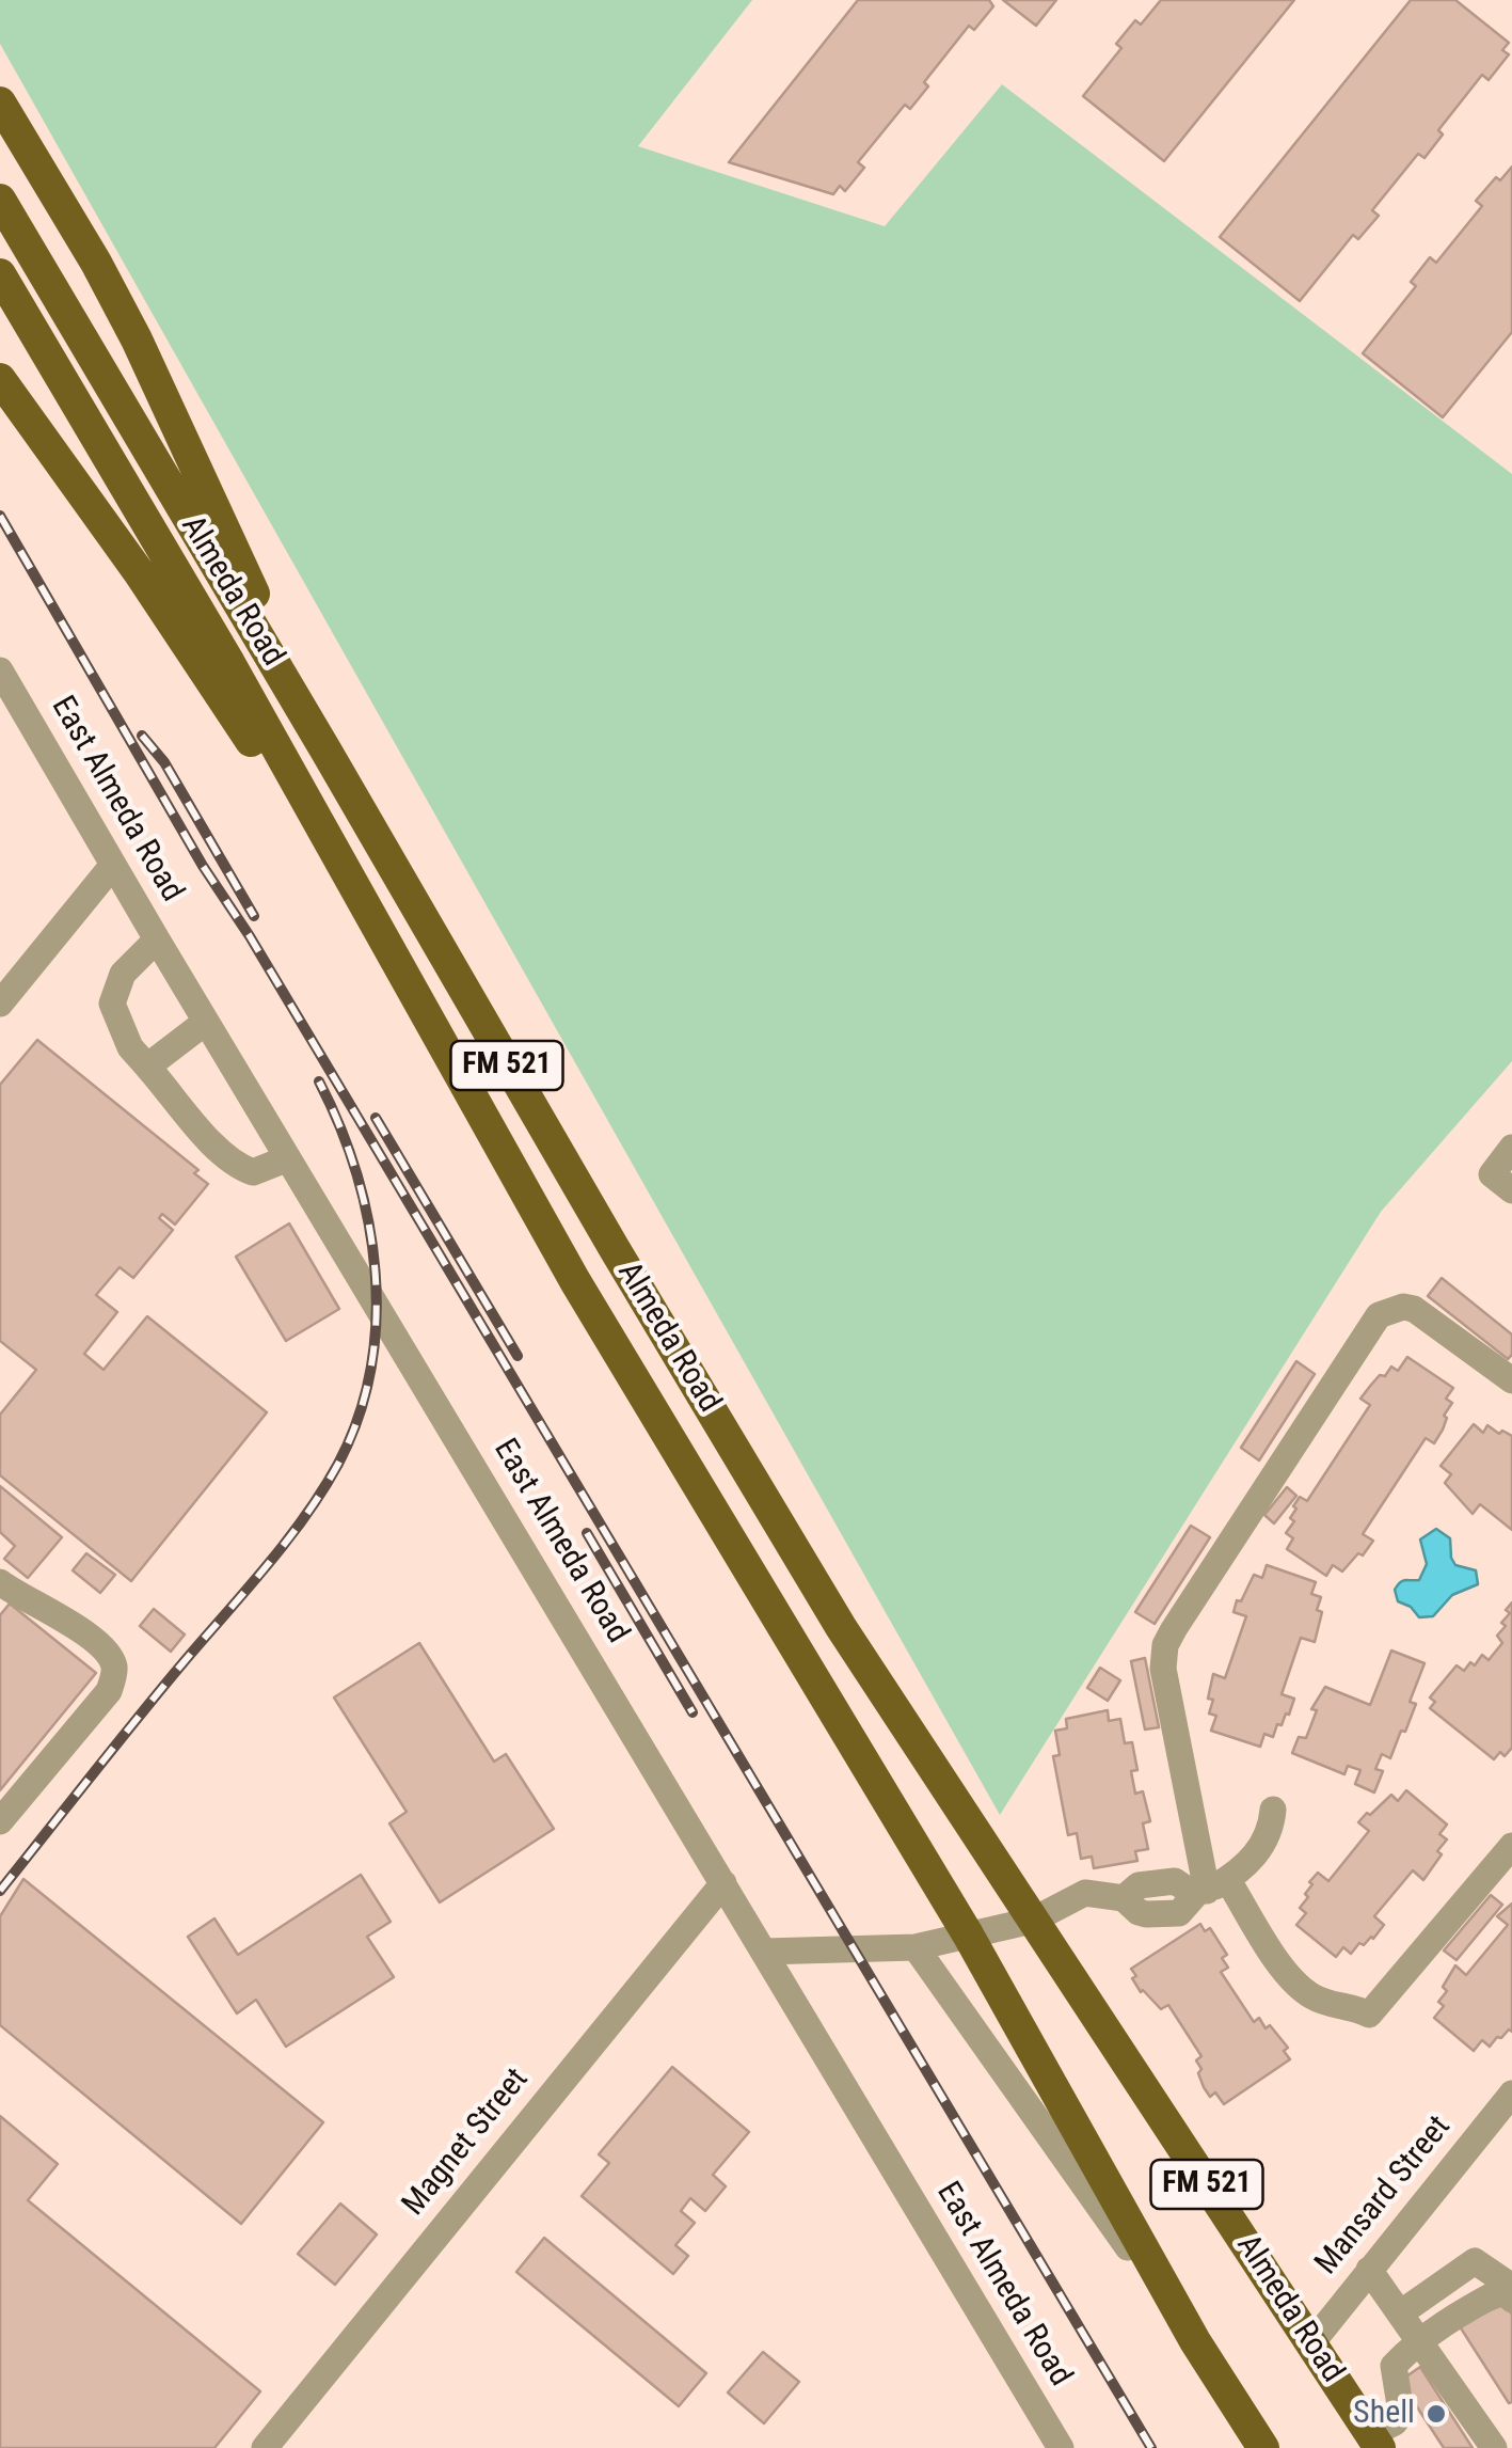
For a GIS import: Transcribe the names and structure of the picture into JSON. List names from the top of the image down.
{
  "streets": {
    "main road": ["Almeda Road", "FM 521"],
    "street": ["East Almeda Road", "Magnet Street", "Mansard Street"]
  },
  "crossings": [
    ["Almeda Road", "Mansard Street"],
    ["East Almeda Road", "Magnet Street"]
  ],
  "places": ["Shell"]
}
